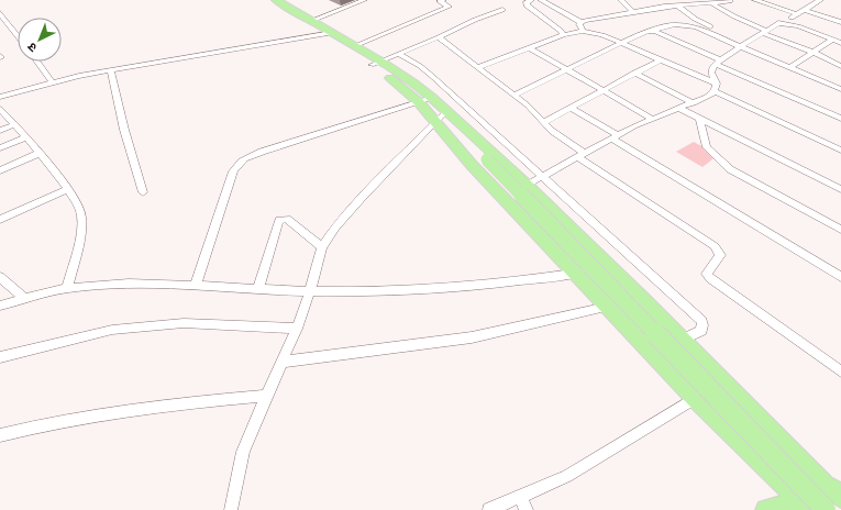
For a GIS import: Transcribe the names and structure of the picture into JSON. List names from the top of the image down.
{
  "north": "bottom left"
}
